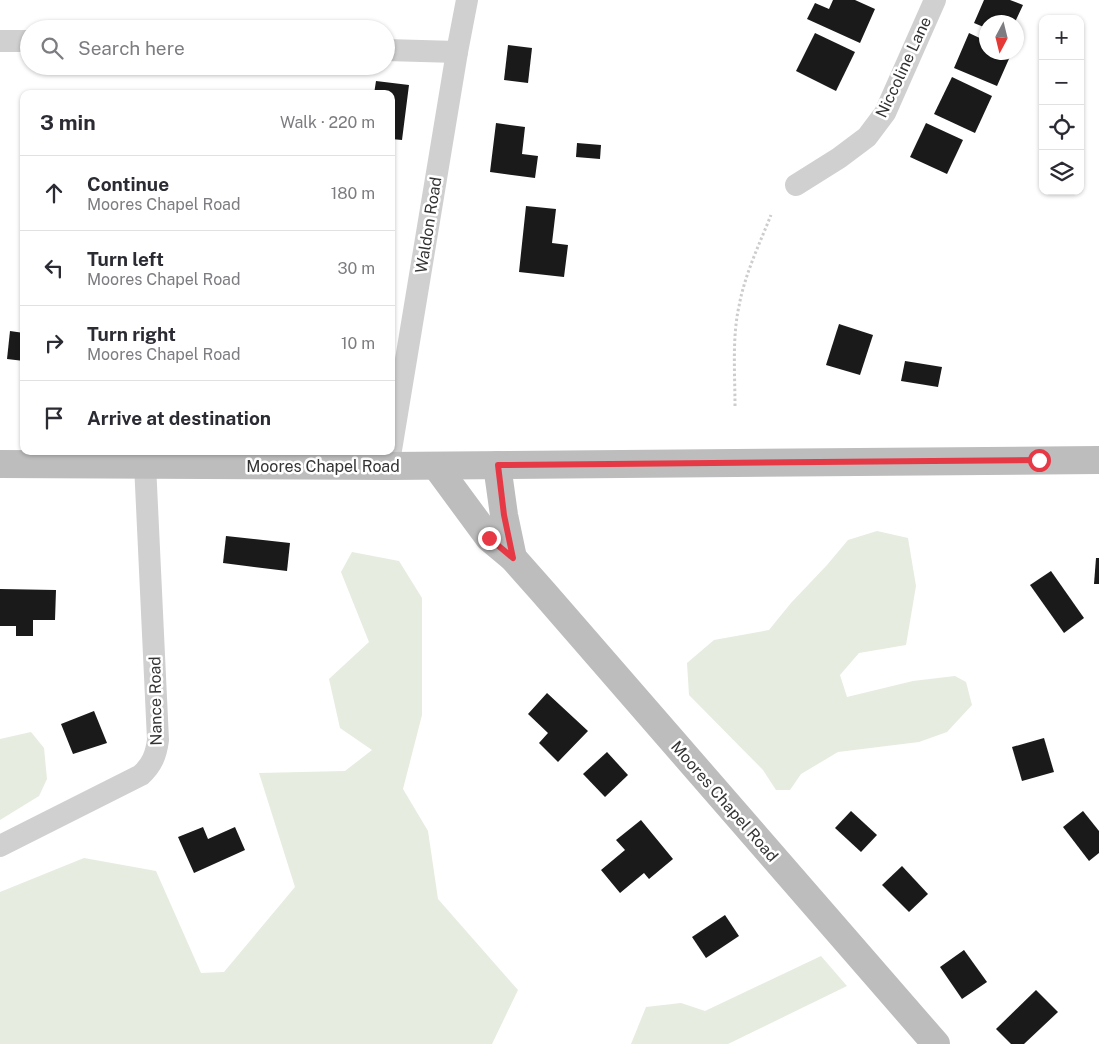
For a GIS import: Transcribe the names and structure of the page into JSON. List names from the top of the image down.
{
  "streets": {
    "main road": ["Moores Chapel Road"],
    "street": ["Niccoline Lane", "Waldon Road", "Nance Road"]
  },
  "crossings": [
    ["Moores Chapel Road", "Nance Road"]
  ],
  "north": "bottom",
  "page": {
    "map_buttons": ["+", "−"],
    "search": "Search here",
    "heading": ["3 min", "Walk · 220 m"],
    "list": [
      ["Continue", "Moores Chapel Road", "180 m"],
      ["Turn left", "Moores Chapel Road", "30 m"],
      ["Turn right", "Moores Chapel Road", "10 m"],
      "Arrive at destination"
    ]
  }
}
